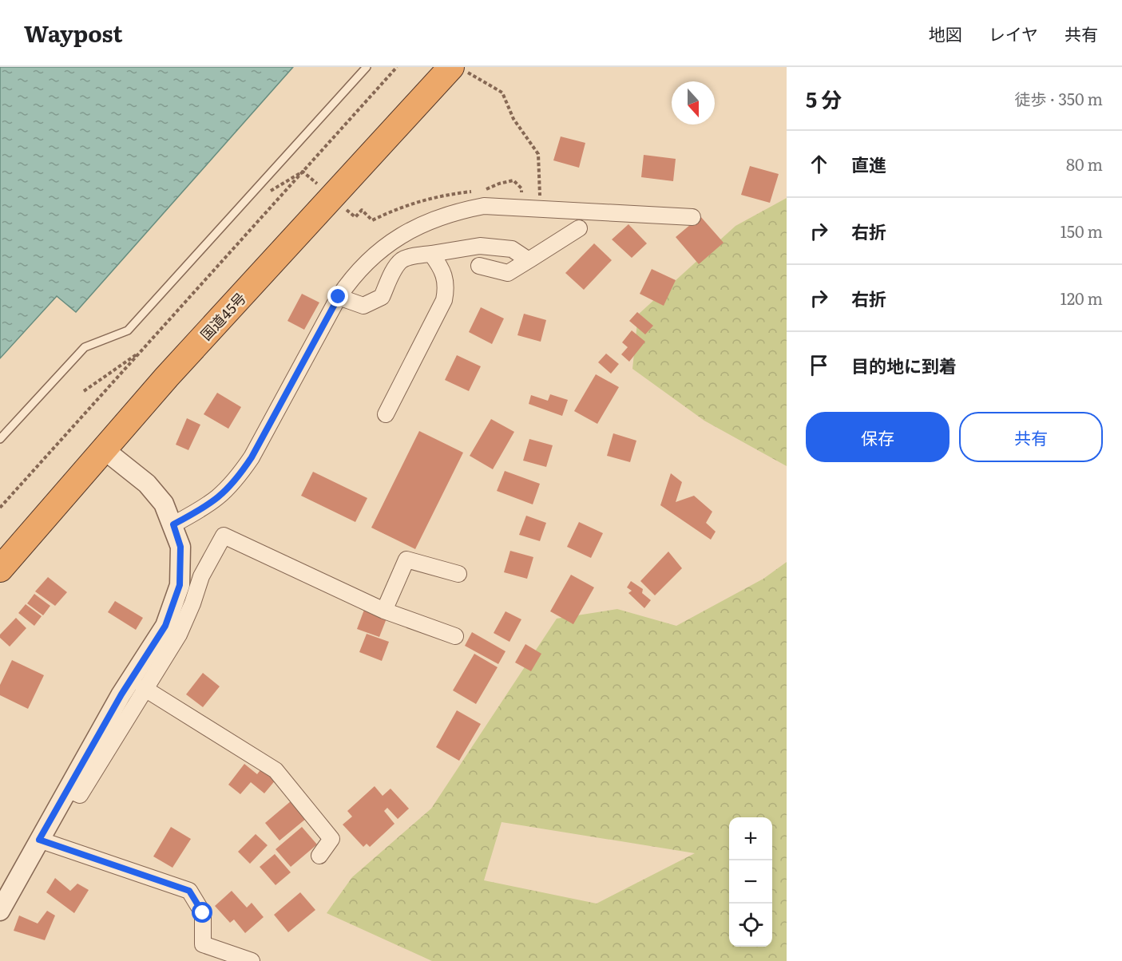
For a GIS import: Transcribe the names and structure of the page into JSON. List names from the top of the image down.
{
  "streets": {
    "highway": ["国道45号"]
  },
  "north": "bottom",
  "page": {
    "header": "Waypost",
    "nav": ["地図", "レイヤ", "共有"],
    "heading": ["5 分", "徒歩 · 350 m"],
    "list": [
      ["直進", "80 m"],
      ["右折", "150 m"],
      ["右折", "120 m"],
      "目的地に到着"
    ],
    "buttons": ["保存", "共有"],
    "map_buttons": ["+", "−"]
  }
}
